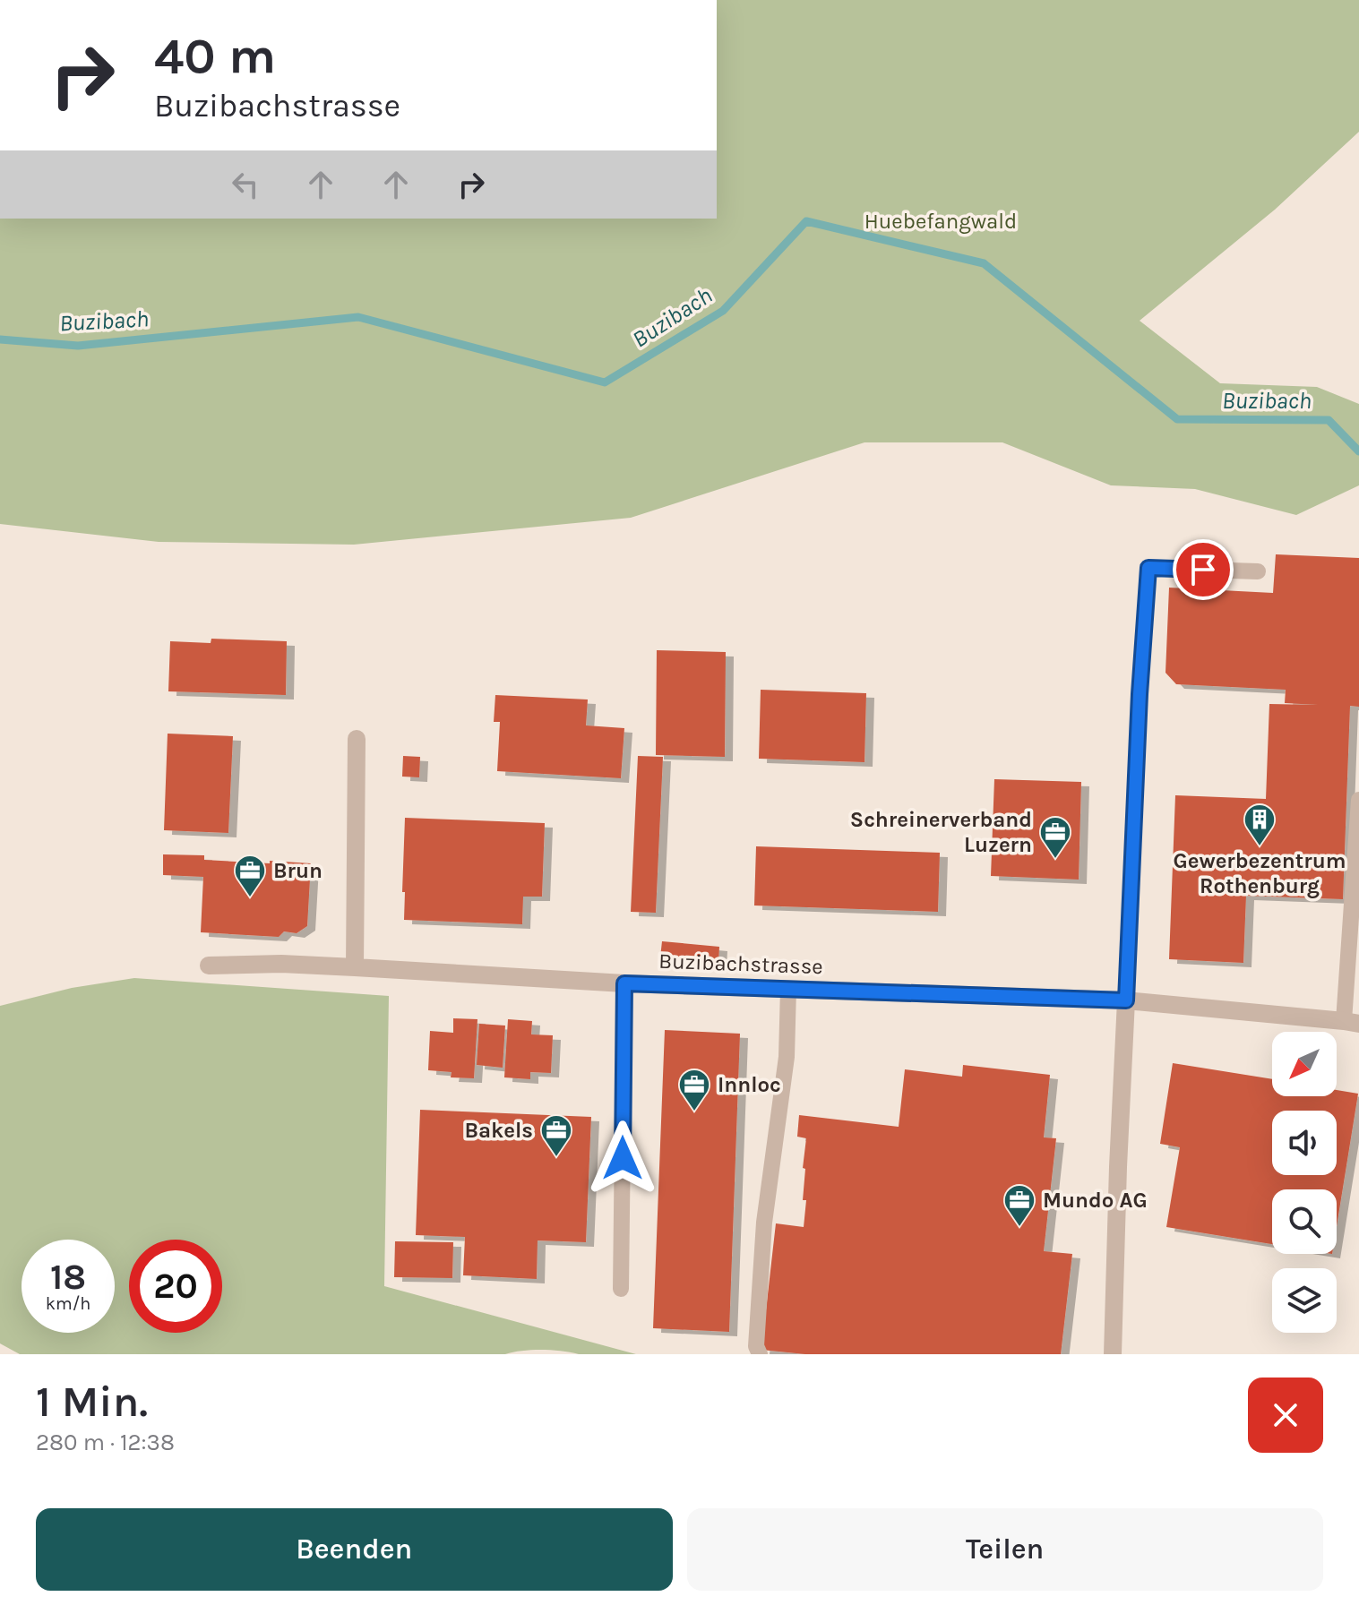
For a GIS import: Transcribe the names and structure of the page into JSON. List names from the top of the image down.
{
  "streets": {
    "street": ["Buzibachstrasse"]
  },
  "water": ["Buzibach"],
  "parks": ["Huebefangwald"],
  "places": {
    "building": ["Gewerbezentrum Rothenburg"],
    "office": [
      "Schreinerverband Luzern",
      "Brun",
      "Innloc",
      "Bakels",
      "Mundo AG"
    ]
  },
  "north": "bottom left",
  "page": {
    "turn": ["40 m", "Buzibachstrasse"],
    "speed": "18 km/h",
    "limit": "20",
    "heading": ["1 Min.", "280 m · 12:38"],
    "buttons": ["Beenden", "Teilen"]
  }
}
